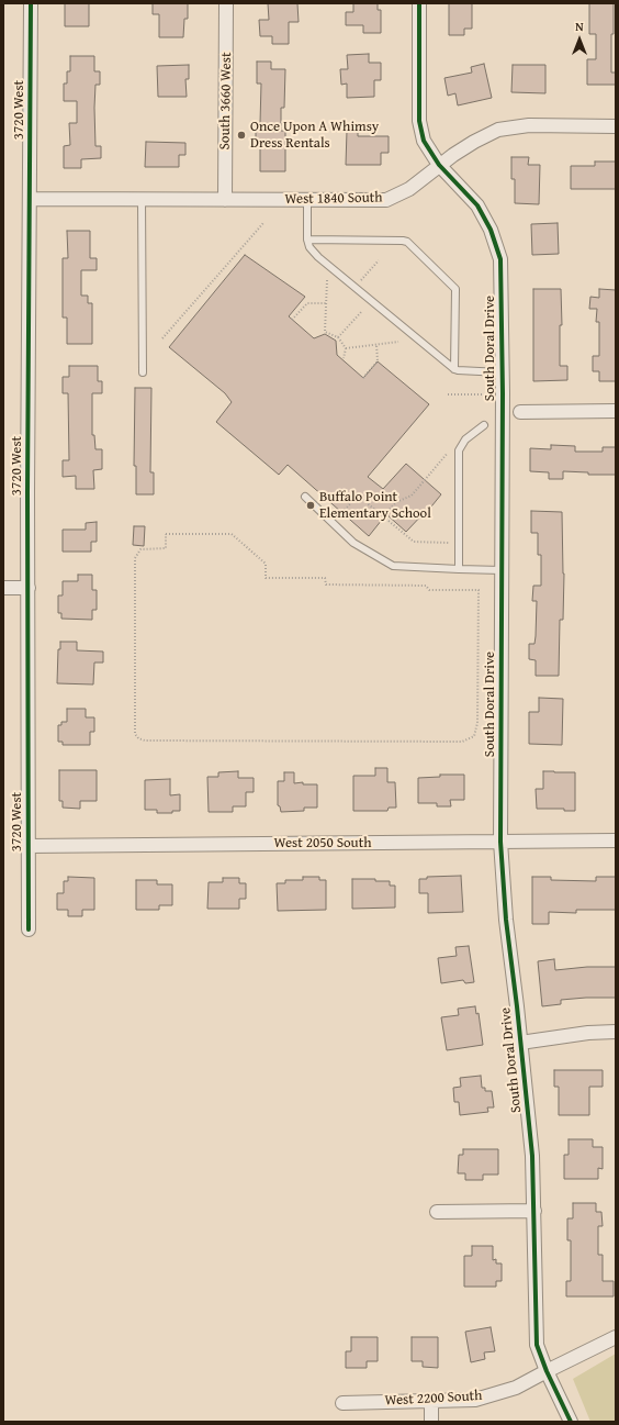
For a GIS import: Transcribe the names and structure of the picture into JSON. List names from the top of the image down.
{
  "streets": {
    "street": [
      "South 3660 West",
      "3720 West",
      "West 1840 South",
      "South Doral Drive",
      "West 2050 South",
      "West 2200 South"
    ]
  },
  "crossings": [
    ["South 3660 West", "West 1840 South"],
    ["3720 West", "West 1840 South"],
    ["3720 West", "West 2050 South"],
    ["West 1840 South", "South Doral Drive"],
    ["South Doral Drive", "West 2050 South"],
    ["South Doral Drive", "West 2200 South"]
  ],
  "places": ["Once Upon A Whimsy Dress Rentals", "Buffalo Point Elementary School"],
  "north": "top"
}
